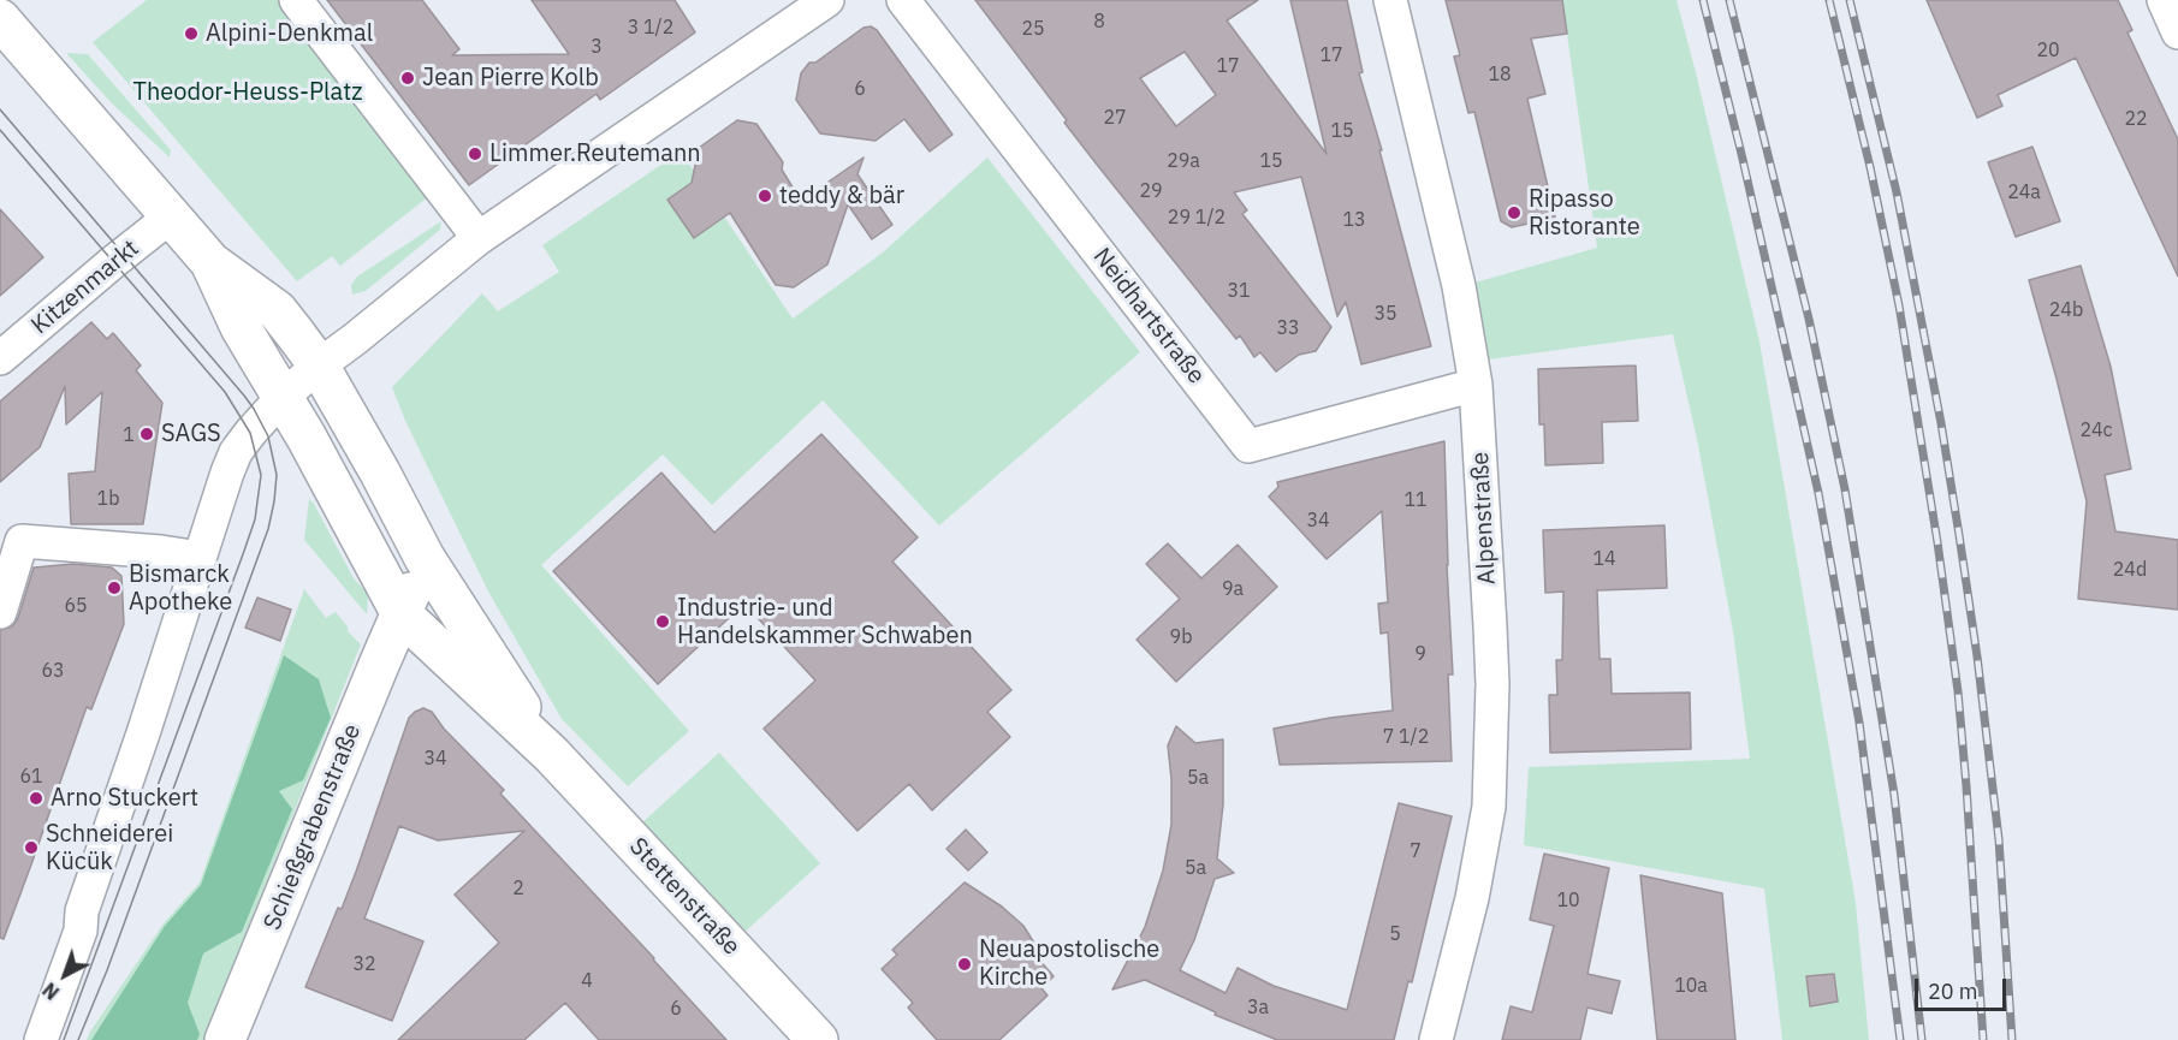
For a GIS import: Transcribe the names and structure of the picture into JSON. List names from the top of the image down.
{
  "streets": {
    "main road": ["Schießgrabenstraße", "Stettenstraße"],
    "street": ["Kitzenmarkt", "Neidhartstraße", "Alpenstraße"]
  },
  "crossings": [
    ["Neidhartstraße", "Alpenstraße"],
    ["Schießgrabenstraße", "Stettenstraße"]
  ],
  "parks": ["Theodor-Heuss-Platz"],
  "places": [
    "Alpini-Denkmal",
    "Jean Pierre Kolb",
    "Limmer.Reutemann",
    "teddy & bär",
    "Ripasso Ristorante",
    "SAGS",
    "Bismarck Apotheke",
    "Industrie- und Handelskammer Schwaben",
    "Arno Stuckert",
    "Schneiderei Kücük",
    "Neuapostolische Kirche"
  ],
  "house_numbers": [
    "8",
    "3 1/2",
    "25",
    "3",
    "20",
    "17",
    "17",
    "18",
    "6",
    "27",
    "22",
    "15",
    "29a",
    "15",
    "29",
    "24a",
    "29 1/2",
    "13",
    "31",
    "24b",
    "35",
    "33",
    "24c",
    "1",
    "1b",
    "11",
    "34",
    "14",
    "24d",
    "9a",
    "65",
    "9b",
    "9",
    "63",
    "7 1/2",
    "34",
    "61",
    "5a",
    "7",
    "5a",
    "2",
    "10",
    "5",
    "32",
    "4",
    "10a",
    "3a",
    "6"
  ],
  "scale_bar": "20 m",
  "north": "bottom left"
}
